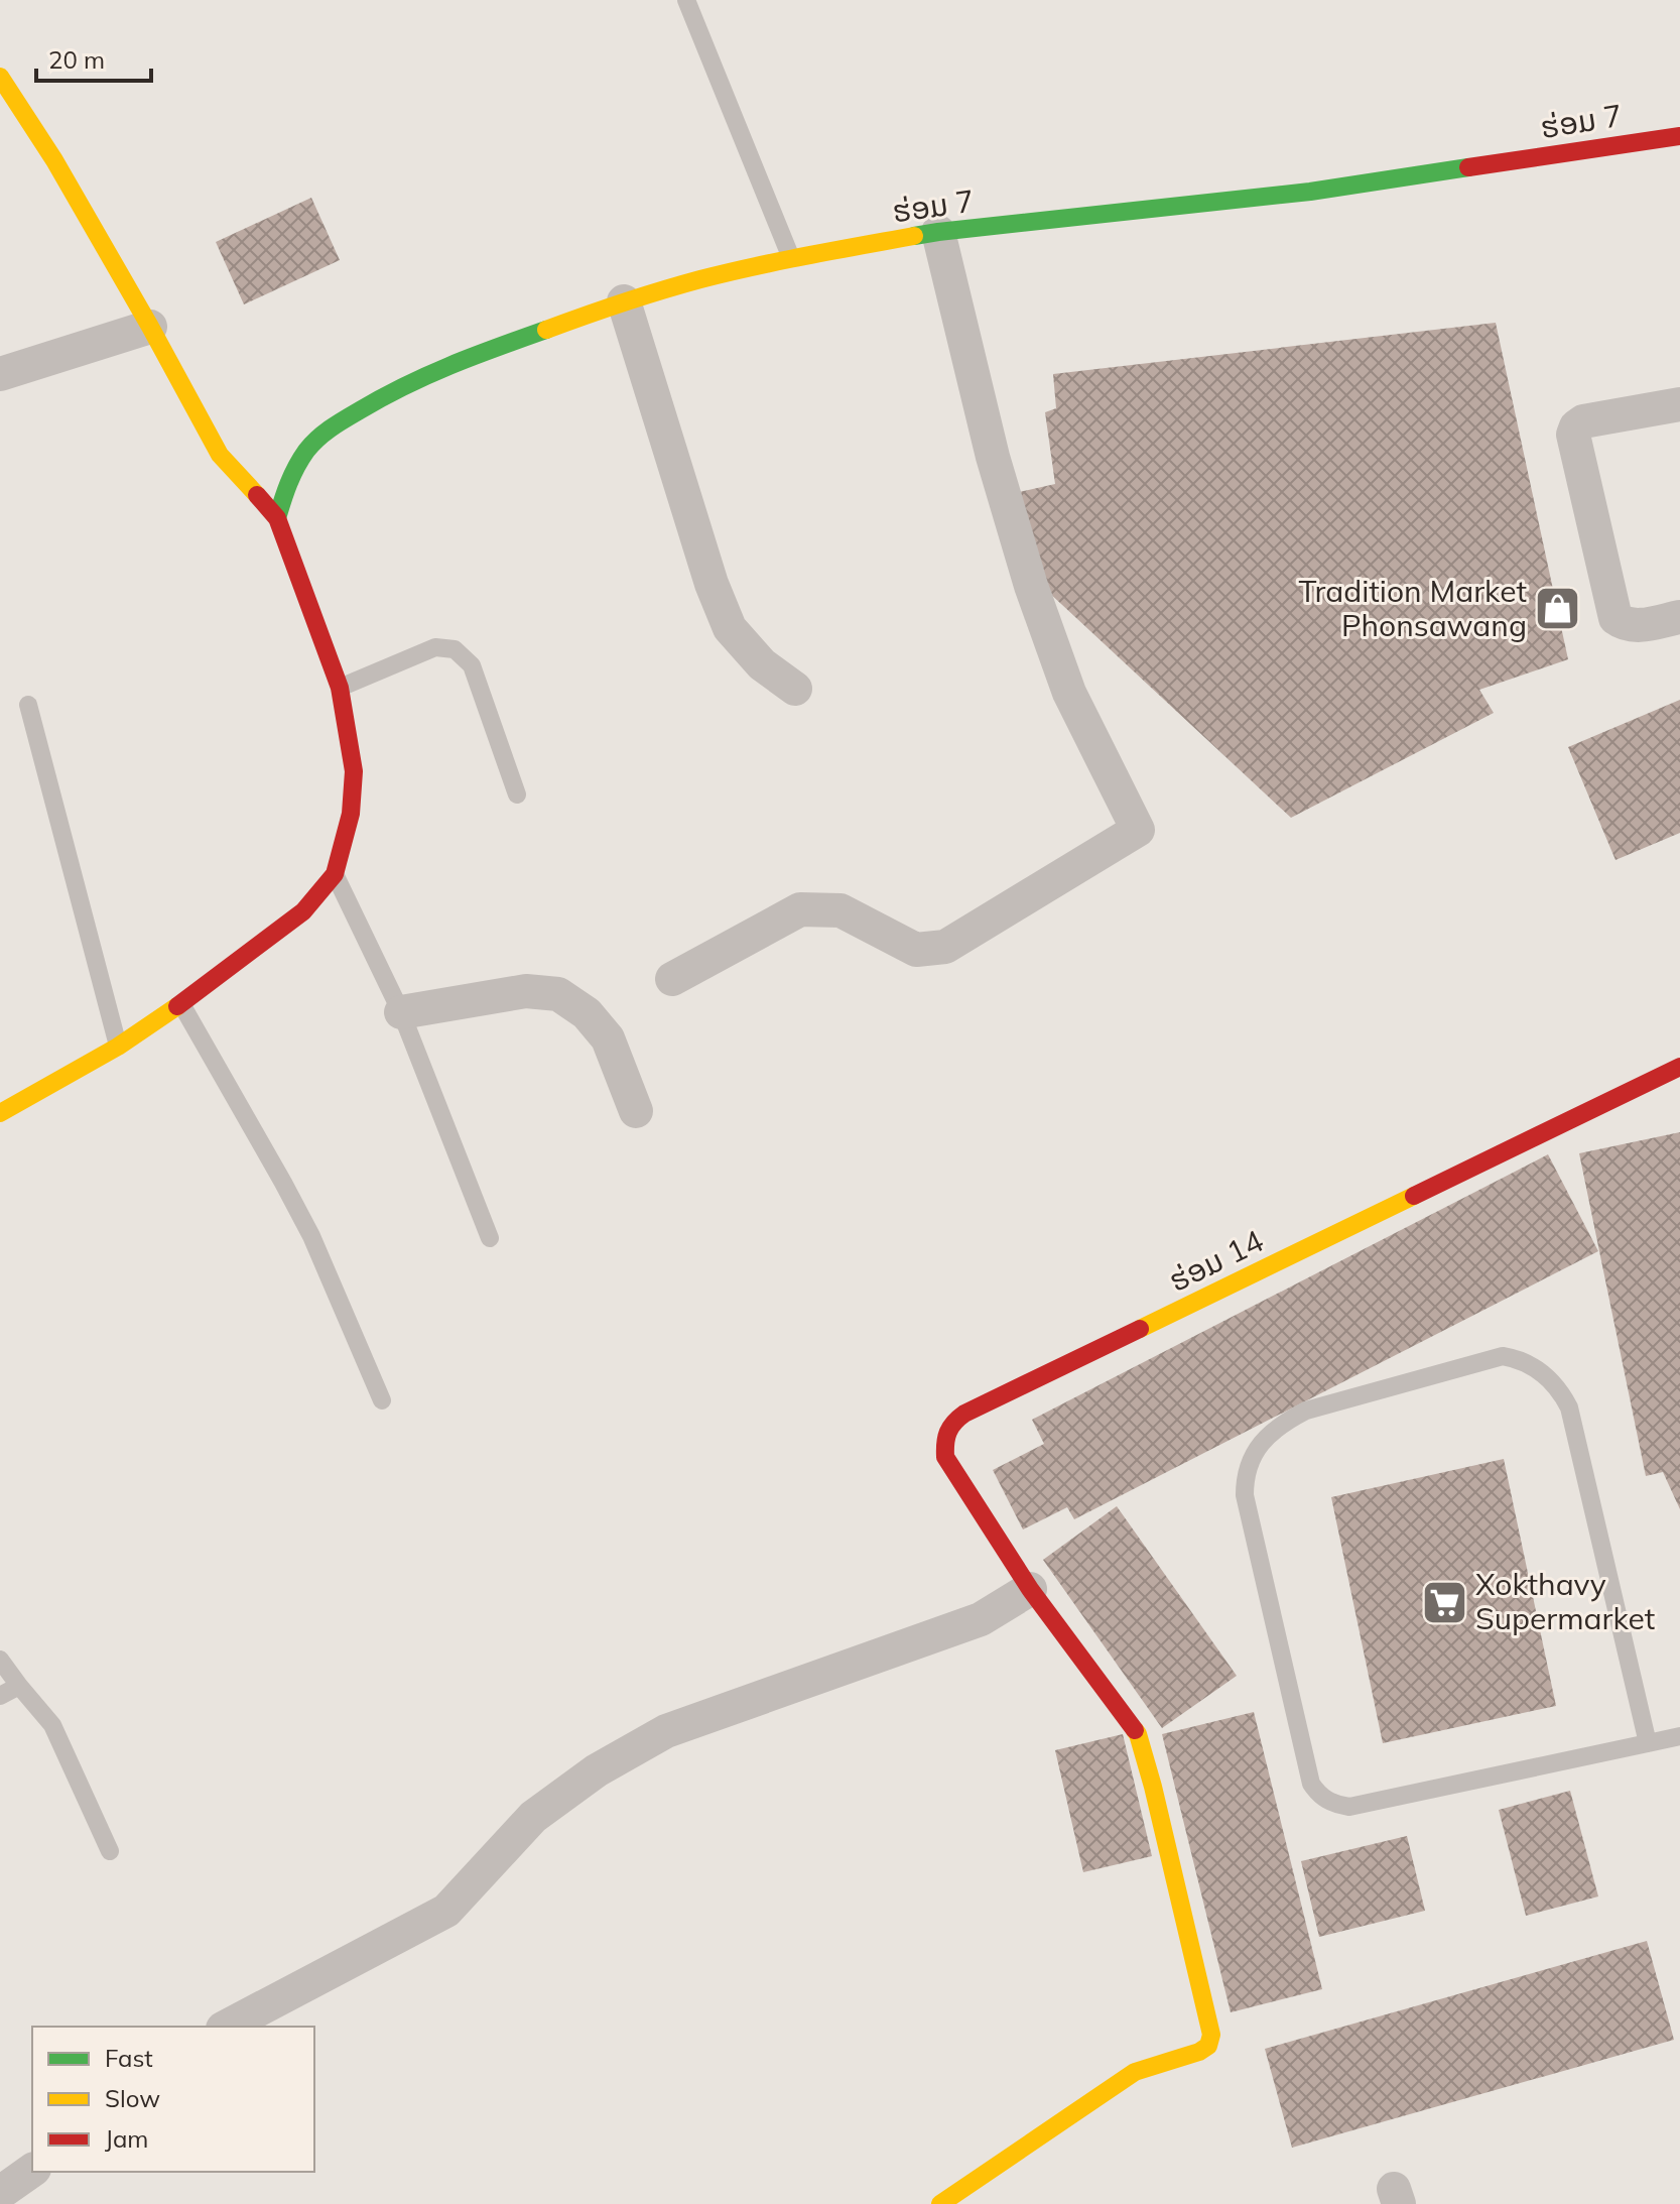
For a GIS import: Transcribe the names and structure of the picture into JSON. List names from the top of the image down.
{
  "streets": {
    "street": ["ຮ່ອມ 7", "ຮ່ອມ 14"]
  },
  "places": {
    "shop": ["Tradition Market Phonsawang"],
    "supermarket": ["Xokthavy Supermarket"]
  },
  "legend": ["Fast", "Slow", "Jam"],
  "scale_bar": "20 m"
}
